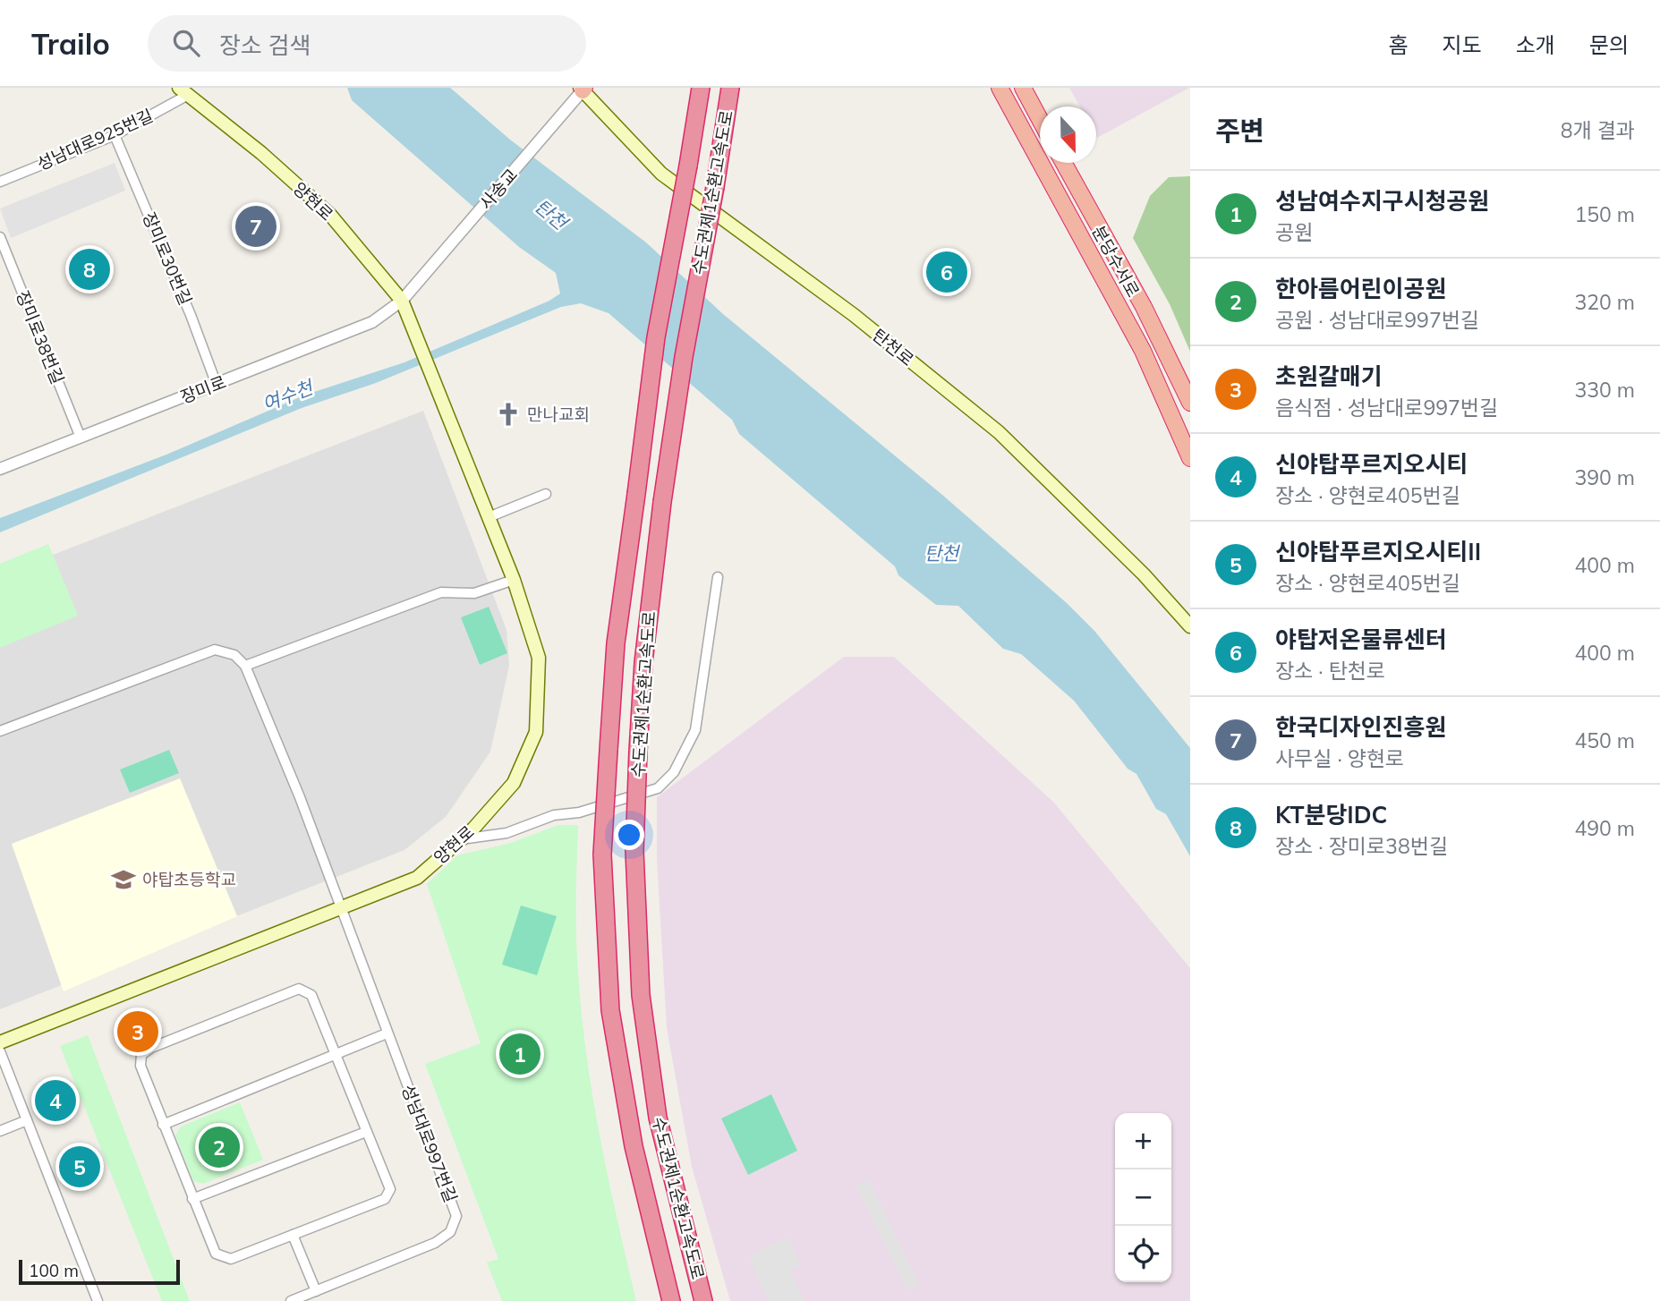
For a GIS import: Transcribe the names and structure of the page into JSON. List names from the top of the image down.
{
  "streets": {
    "highway": ["수도권제1순환고속도로", "분당수서로"],
    "main road": ["양현로", "탄천로"],
    "street": [
      "성남대로925번길",
      "사송교",
      "장미로30번길",
      "장미로38번길",
      "장미로",
      "성남대로997번길"
    ]
  },
  "crossings": [
    ["성남대로925번길", "양현로"],
    ["성남대로925번길", "장미로30번길"],
    ["사송교", "양현로"],
    ["사송교", "탄천로"],
    ["사송교", "장미로"],
    ["양현로", "장미로"],
    ["양현로", "성남대로997번길"],
    ["장미로30번길", "장미로"],
    ["장미로38번길", "장미로"]
  ],
  "water": ["탄천", "여수천"],
  "places": {
    "church": ["만나교회"],
    "school or university": ["야탑초등학교"]
  },
  "scale_bar": "100 m",
  "north": "bottom",
  "page": {
    "header": "Trailo",
    "search": "장소 검색",
    "nav": [
      "홈",
      "지도",
      "소개",
      "문의"
    ],
    "heading": ["주변", "8개 결과"],
    "list": [
      {
        "mark": "1",
        "name": "성남여수지구시청공원",
        "note": "공원",
        "value": "150 m"
      },
      {
        "mark": "2",
        "name": "한아름어린이공원",
        "note": "공원 · 성남대로997번길",
        "value": "320 m"
      },
      {
        "mark": "3",
        "name": "초원갈매기",
        "note": "음식점 · 성남대로997번길",
        "value": "330 m"
      },
      {
        "mark": "4",
        "name": "신야탑푸르지오시티",
        "note": "장소 · 양현로405번길",
        "value": "390 m"
      },
      {
        "mark": "5",
        "name": "신야탑푸르지오시티II",
        "note": "장소 · 양현로405번길",
        "value": "400 m"
      },
      {
        "mark": "6",
        "name": "야탑저온물류센터",
        "note": "장소 · 탄천로",
        "value": "400 m"
      },
      {
        "mark": "7",
        "name": "한국디자인진흥원",
        "note": "사무실 · 양현로",
        "value": "450 m"
      },
      {
        "mark": "8",
        "name": "KT분당IDC",
        "note": "장소 · 장미로38번길",
        "value": "490 m"
      }
    ],
    "pins": [
      "7",
      "8",
      "6",
      "3",
      "1",
      "4",
      "2",
      "5"
    ],
    "map_buttons": ["+", "−"],
    "scale": "100 m"
  }
}
